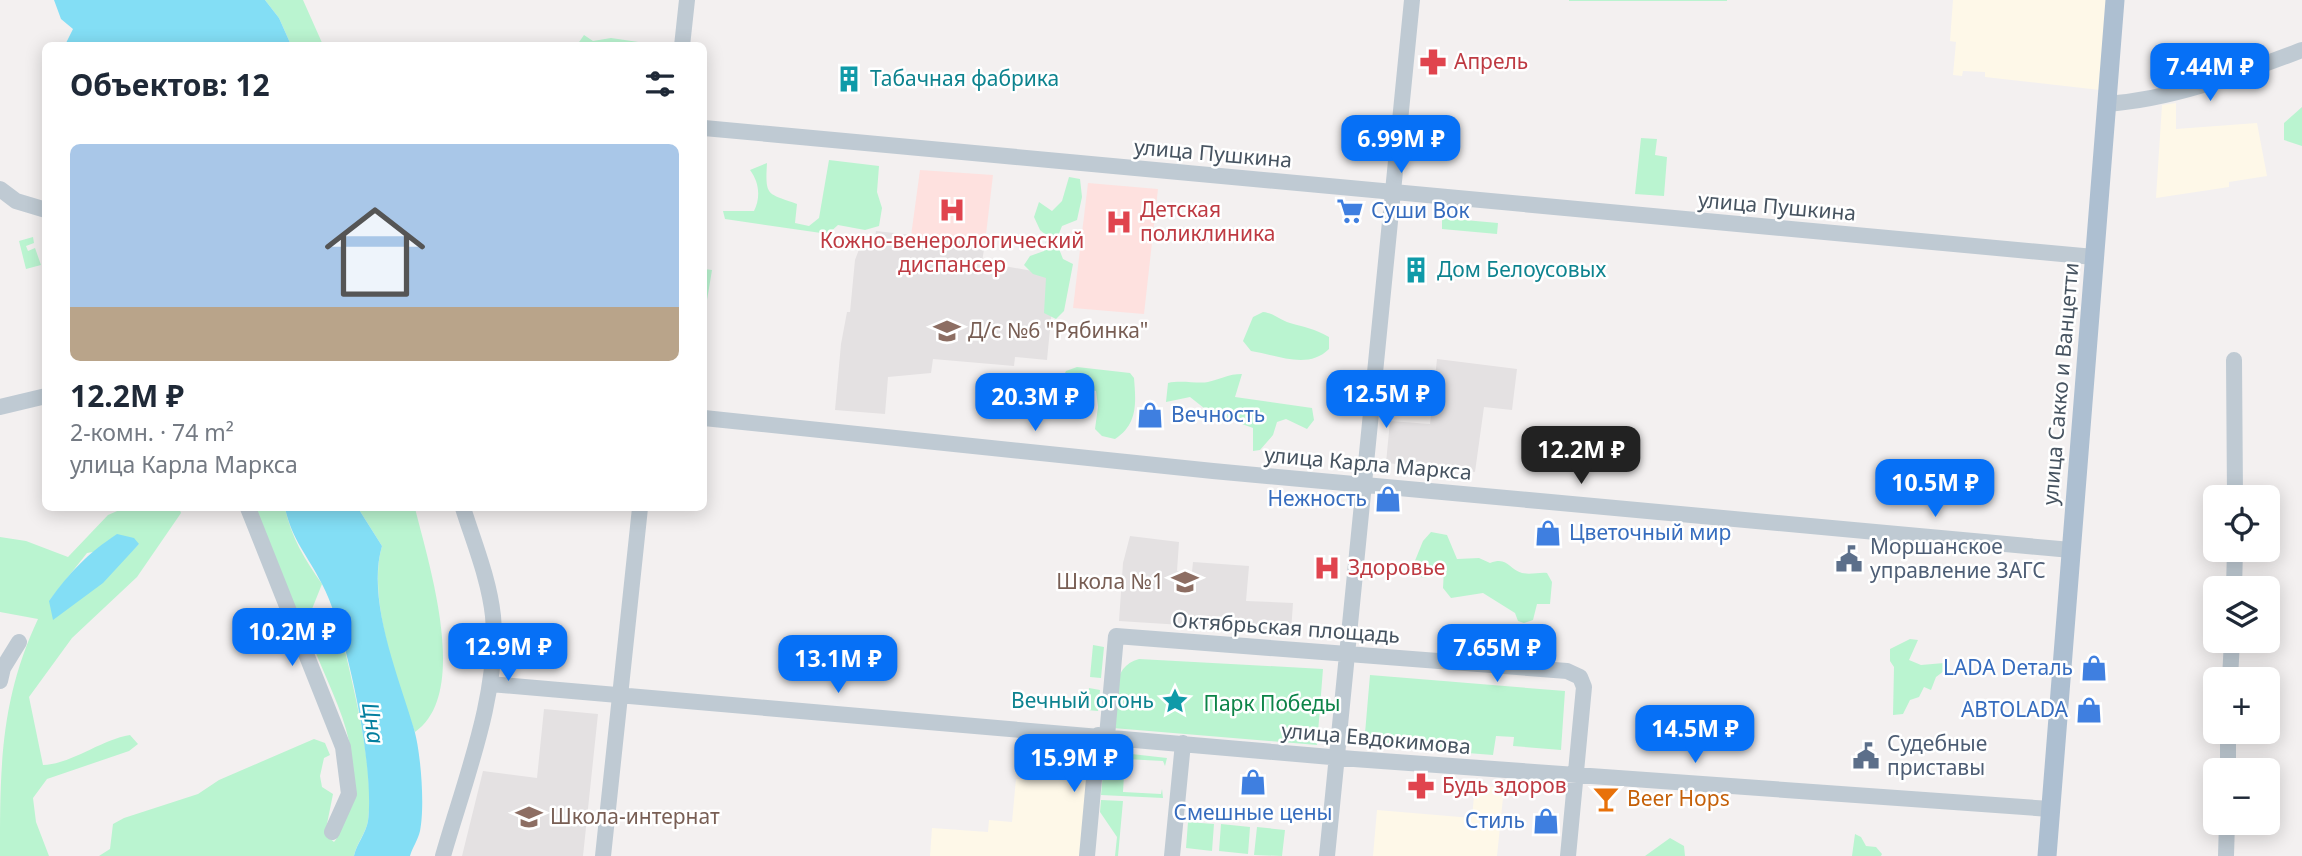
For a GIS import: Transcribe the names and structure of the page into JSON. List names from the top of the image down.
{
  "streets": {
    "main road": ["улица Сакко и Ванцетти"],
    "street": [
      "улица Пушкина",
      "улица Карла Маркса",
      "Октябрьская площадь",
      "улица Евдокимова"
    ]
  },
  "crossings": [
    ["улица Пушкина", "улица Сакко и Ванцетти"],
    ["улица Сакко и Ванцетти", "улица Карла Маркса"],
    ["улица Сакко и Ванцетти", "улица Евдокимова"],
    ["Октябрьская площадь", "улица Евдокимова"]
  ],
  "water": ["Цна"],
  "parks": ["Парк Победы"],
  "places": {
    "pharmacy": ["Апрель", "Будь здоров"],
    "building": ["Табачная фабрика", "Дом Белоусовых"],
    "hospital": ["Кожно-венерологический диспансер", "Детская поликлиника", "Здоровье"],
    "supermarket": ["Суши Вок"],
    "school or university": ["Д/с №6 \"Рябинка\"", "Школа №1", "Школа-интернат"],
    "shop": [
      "Вечность",
      "Нежность",
      "Цветочный мир",
      "LADA Dеталь",
      "АВТОLADA",
      "Смешные цены",
      "Стиль"
    ],
    "public building": ["Моршанское управление ЗАГС", "Судебные приставы"],
    "place": ["Вечный огонь"],
    "bar": ["Beer Hops"]
  },
  "page": {
    "heading": "Объектов: 12",
    "price": [
      "7.44M ₽",
      "6.99M ₽",
      "12.5M ₽",
      "20.3M ₽",
      "12.2M ₽",
      "10.5M ₽",
      "10.2M ₽",
      "12.9M ₽",
      "7.65M ₽",
      "13.1M ₽",
      "14.5M ₽",
      "15.9M ₽"
    ],
    "list": [
      {
        "name": "12.2M ₽",
        "note": "2-комн. · 74 m² · улица Карла Маркса"
      }
    ],
    "map_buttons": ["+", "−"]
  }
}
